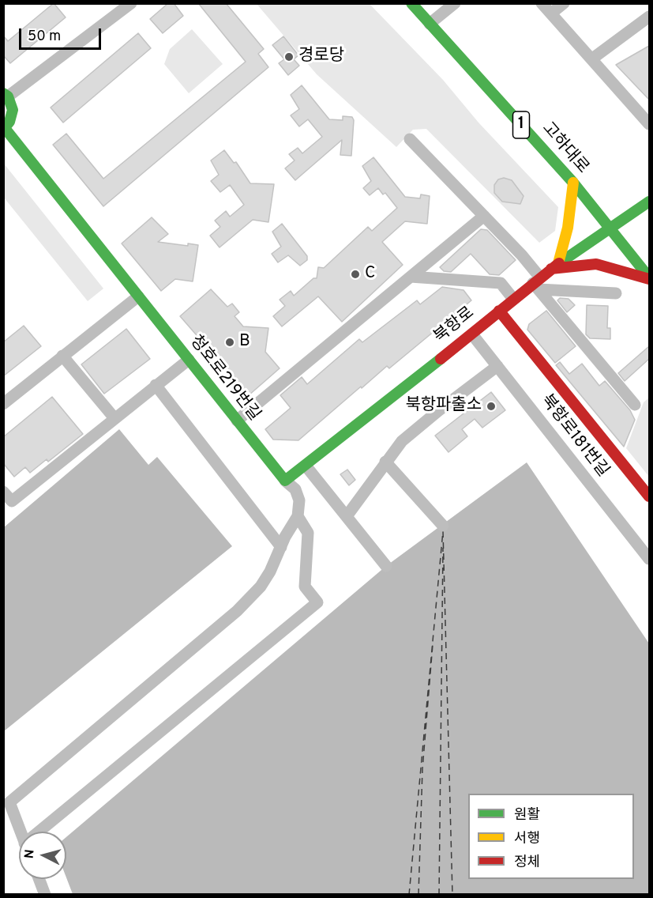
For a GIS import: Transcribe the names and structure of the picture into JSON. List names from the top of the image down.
{
  "streets": {
    "street": [
      "1",
      "고하대로",
      "북항로",
      "청호로219번길",
      "북항로181번길"
    ]
  },
  "crossings": [
    ["고하대로", "북항로"],
    ["북항로", "청호로219번길"],
    ["북항로", "북항로181번길"]
  ],
  "places": [
    "경로당",
    "C",
    "B",
    "북항파출소"
  ],
  "legend": ["원활", "서행", "정체"],
  "scale_bar": "50 m",
  "north": "left"
}
